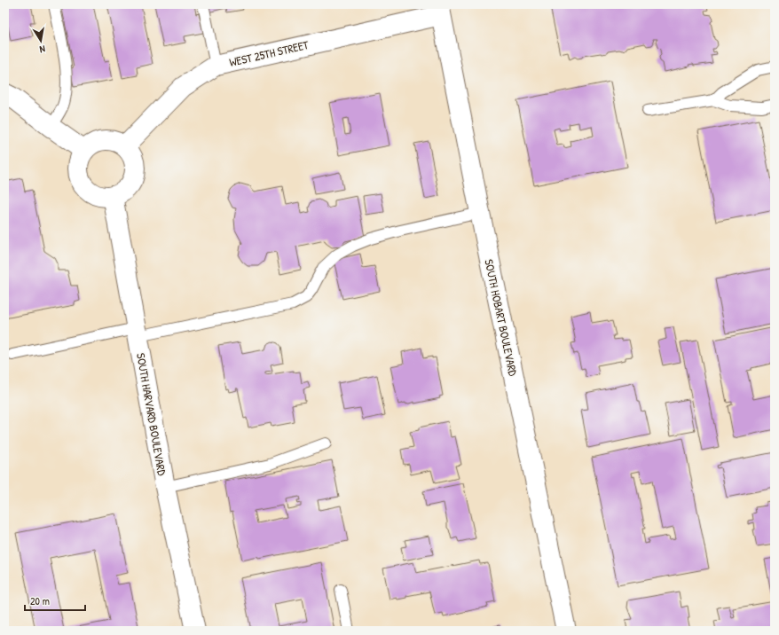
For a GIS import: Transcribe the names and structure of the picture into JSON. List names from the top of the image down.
{
  "streets": {
    "street": ["WEST 25TH STREET", "SOUTH HOBART BOULEVARD", "SOUTH HARVARD BOULEVARD"]
  },
  "crossings": [
    ["WEST 25TH STREET", "SOUTH HOBART BOULEVARD"],
    ["WEST 25TH STREET", "SOUTH HARVARD BOULEVARD"]
  ],
  "scale_bar": "20 m",
  "north": "bottom"
}
